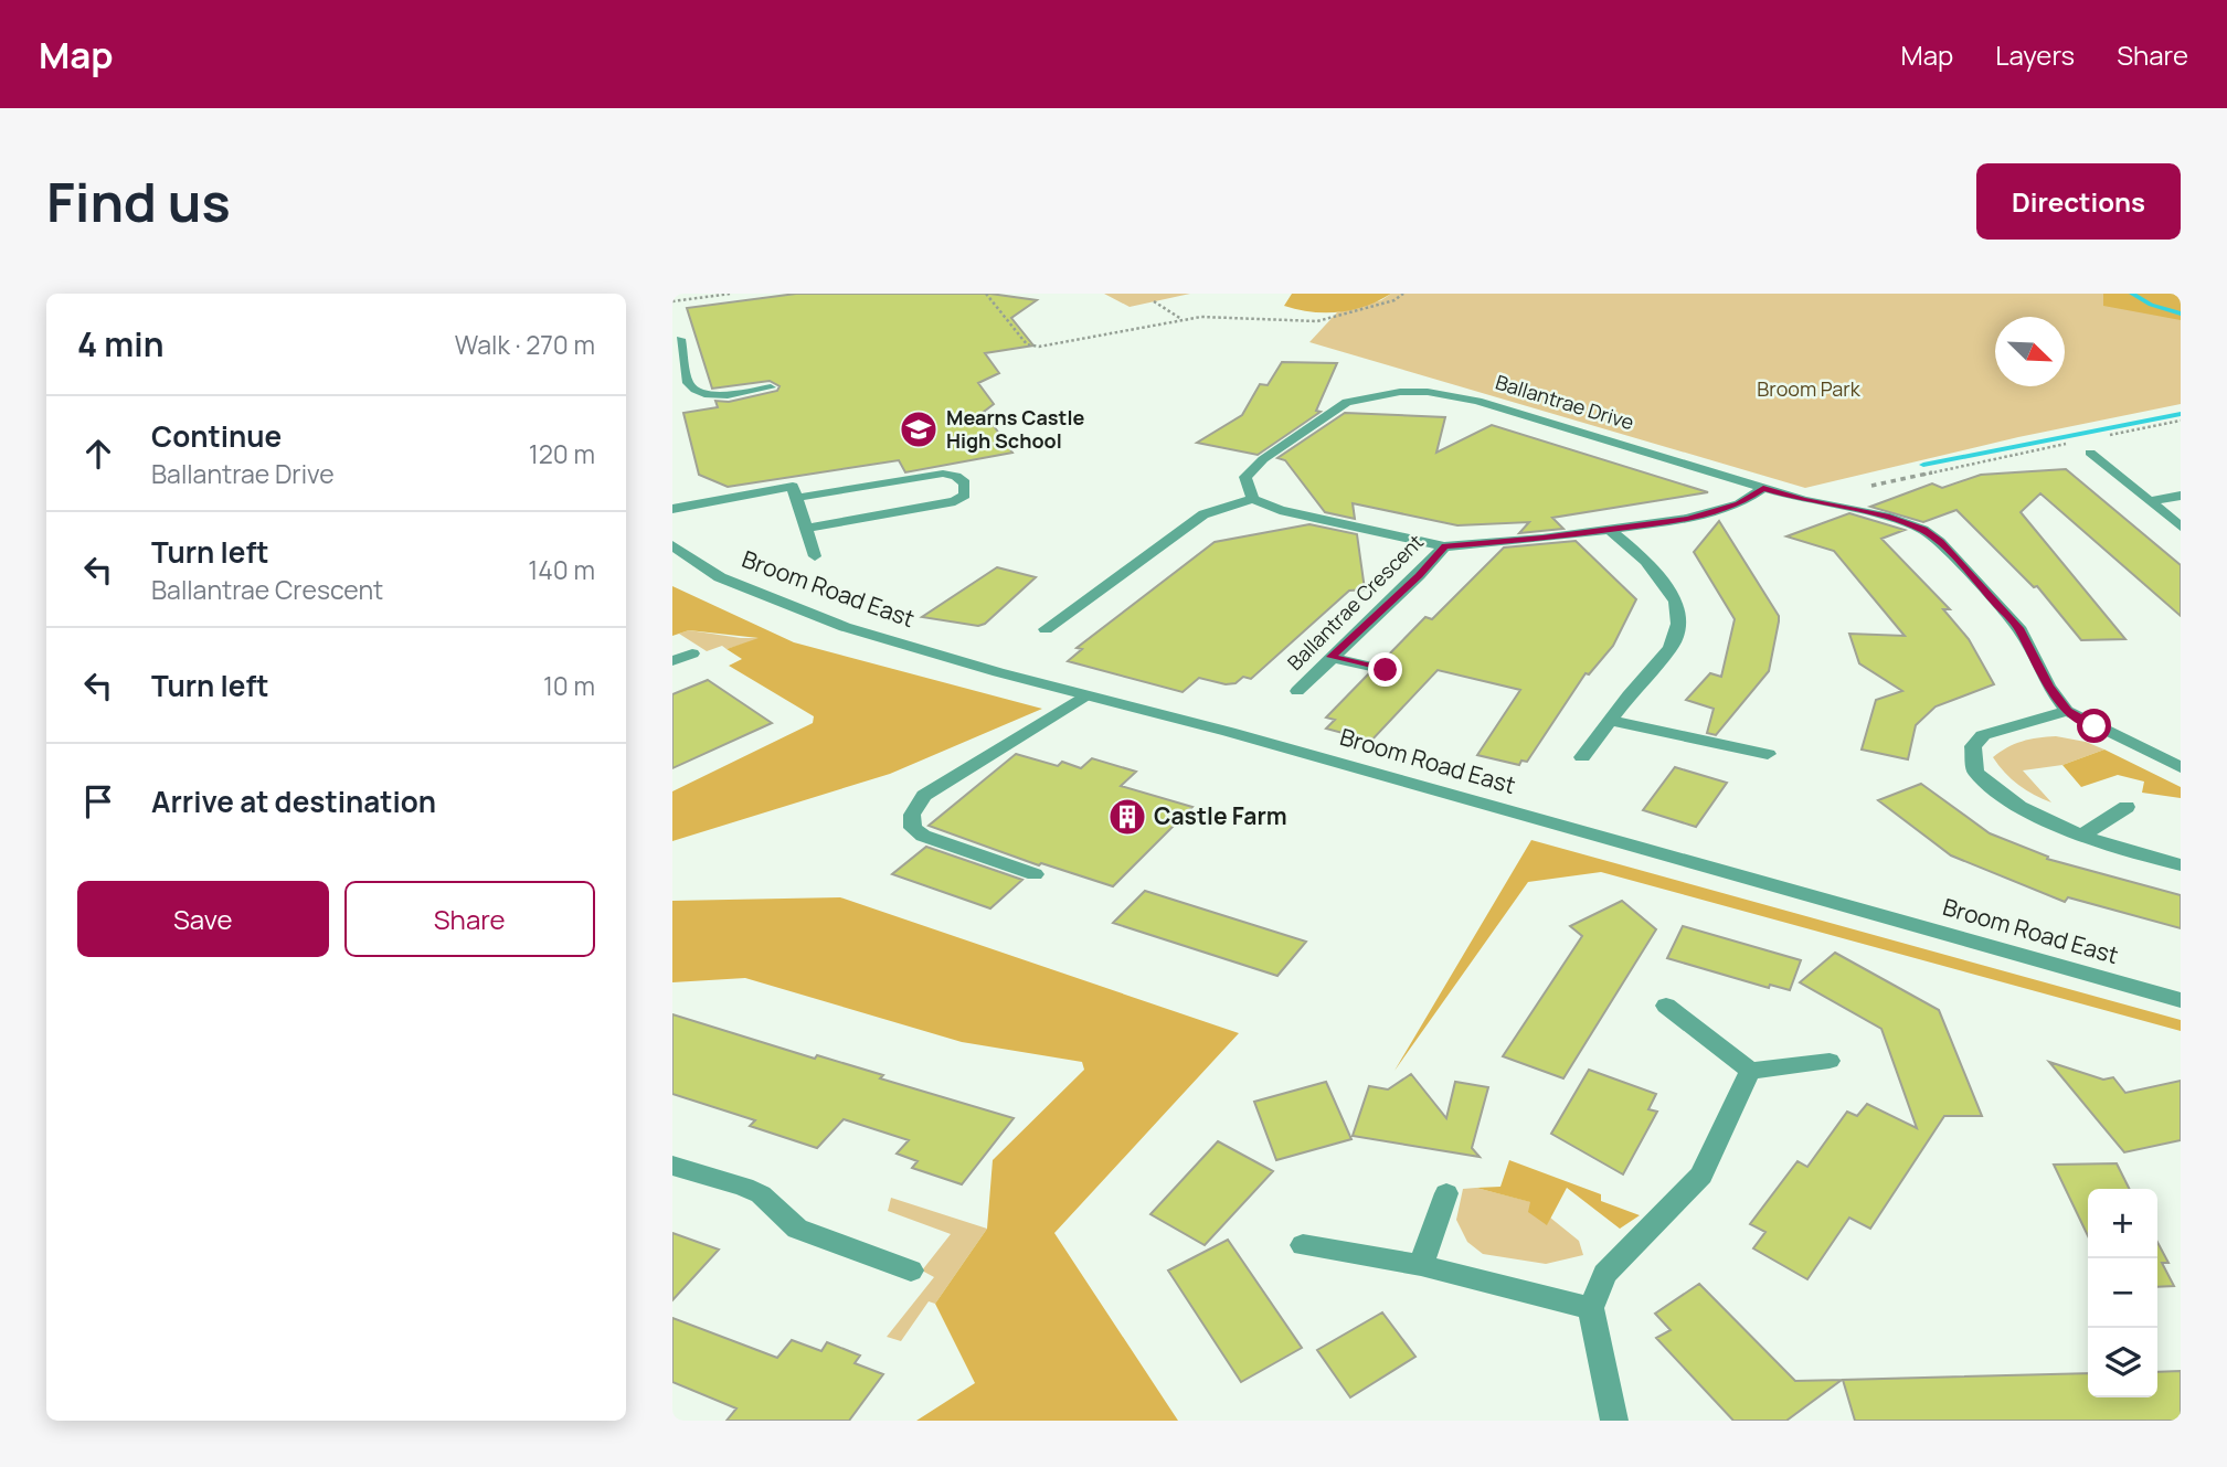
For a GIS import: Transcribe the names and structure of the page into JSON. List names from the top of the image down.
{
  "streets": {
    "street": ["Ballantrae Drive", "Broom Road East", "Ballantrae Crescent"]
  },
  "crossings": [
    ["Ballantrae Drive", "Ballantrae Crescent"]
  ],
  "parks": ["Broom Park"],
  "places": {
    "school or university": ["Mearns Castle High School"],
    "building": ["Castle Farm"]
  },
  "north": "bottom right",
  "page": {
    "header": "Map",
    "nav": ["Map", "Layers", "Share"],
    "buttons": [
      "Directions",
      ["Save", "Share"]
    ],
    "title": "Find us",
    "heading": ["4 min", "Walk · 270 m"],
    "list": [
      ["Continue", "Ballantrae Drive", "120 m"],
      ["Turn left", "Ballantrae Crescent", "140 m"],
      ["Turn left", "10 m"],
      "Arrive at destination"
    ],
    "map_buttons": ["+", "−"]
  }
}
